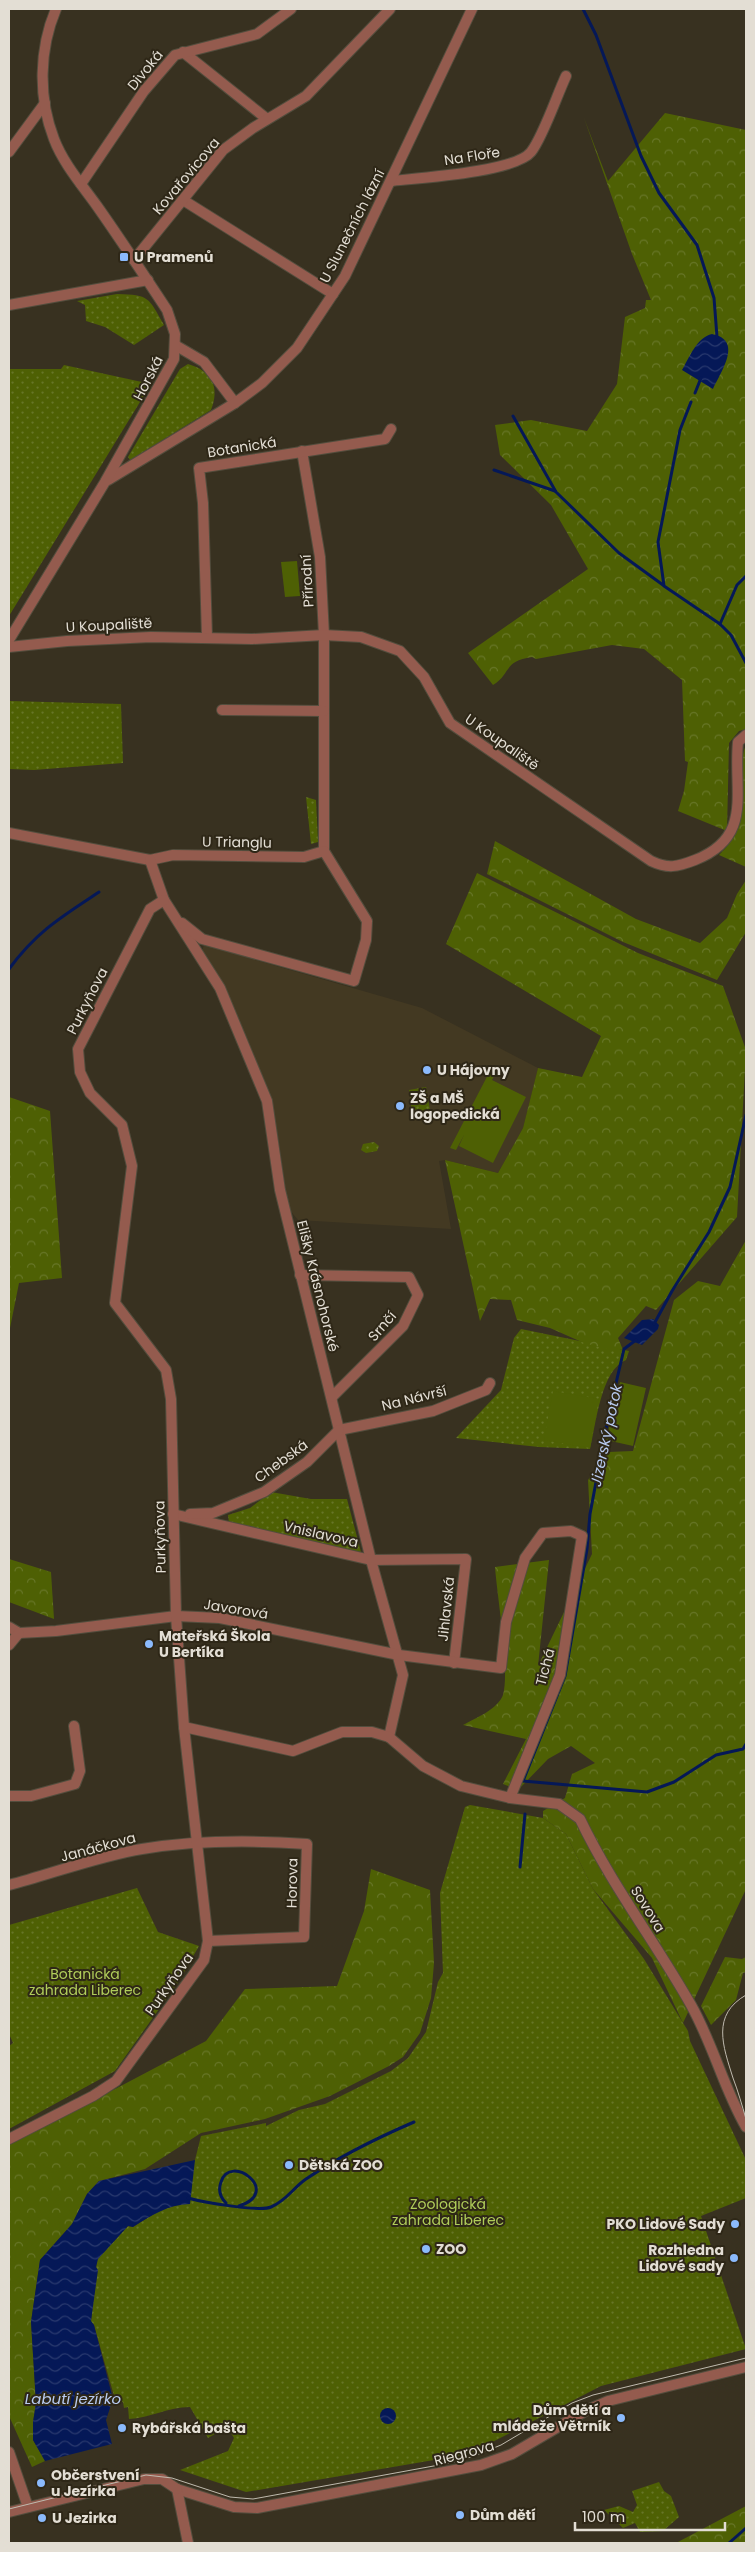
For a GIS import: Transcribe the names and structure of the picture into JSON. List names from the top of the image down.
{
  "streets": {
    "street": [
      "Divoká",
      "Na Floře",
      "Kovařovicova",
      "U Slunečních lázní",
      "Horská",
      "Botanická",
      "Přírodní",
      "U Koupaliště",
      "U Trianglu",
      "Purkyňova",
      "Elišky Krásnohorské",
      "Srnčí",
      "Na Návrší",
      "Chebská",
      "Vnislavova",
      "Javorová",
      "Jihlavská",
      "Tichá",
      "Janáčkova",
      "Horova",
      "Sovova",
      "Riegrova"
    ]
  },
  "crossings": [
    ["Divoká", "Horská"],
    ["Na Floře", "U Slunečních lázní"],
    ["Kovařovicova", "Horská"],
    ["U Slunečních lázní", "Horská"],
    ["Botanická", "Přírodní"],
    ["Botanická", "U Koupaliště"],
    ["Přírodní", "U Koupaliště"],
    ["Přírodní", "U Trianglu"],
    ["U Trianglu", "Elišky Krásnohorské"],
    ["Purkyňova", "Elišky Krásnohorské"],
    ["Purkyňova", "Chebská"],
    ["Purkyňova", "Vnislavova"],
    ["Purkyňova", "Javorová"],
    ["Purkyňova", "Janáčkova"],
    ["Purkyňova", "Horova"],
    ["Elišky Krásnohorské", "Srnčí"],
    ["Elišky Krásnohorské", "Na Návrší"],
    ["Elišky Krásnohorské", "Chebská"],
    ["Elišky Krásnohorské", "Vnislavova"],
    ["Elišky Krásnohorské", "Javorová"],
    ["Elišky Krásnohorské", "Sovova"],
    ["Na Návrší", "Chebská"],
    ["Chebská", "Vnislavova"],
    ["Vnislavova", "Jihlavská"],
    ["Javorová", "Jihlavská"],
    ["Javorová", "Tichá"],
    ["Tichá", "Sovova"],
    ["Janáčkova", "Horova"]
  ],
  "water": ["Jizerský potok", "Labutí jezírko"],
  "parks": ["Botanická zahrada Liberec", "Zoologická zahrada Liberec"],
  "places": {
    "transit": ["U Pramenů"],
    "other": [
      "U Hájovny",
      "ZŠ a MŠ logopedická",
      "Mateřská Škola U Bertíka",
      "Dětská ZOO",
      "PKO Lidové Sady",
      "ZOO",
      "Rozhledna Lidové sady",
      "Dům dětí a mládeže Větrník",
      "Rybářská bašta",
      "Občerstvení u Jezírka",
      "Dům dětí",
      "U Jezirka"
    ]
  },
  "scale_bar": "100 m"
}
